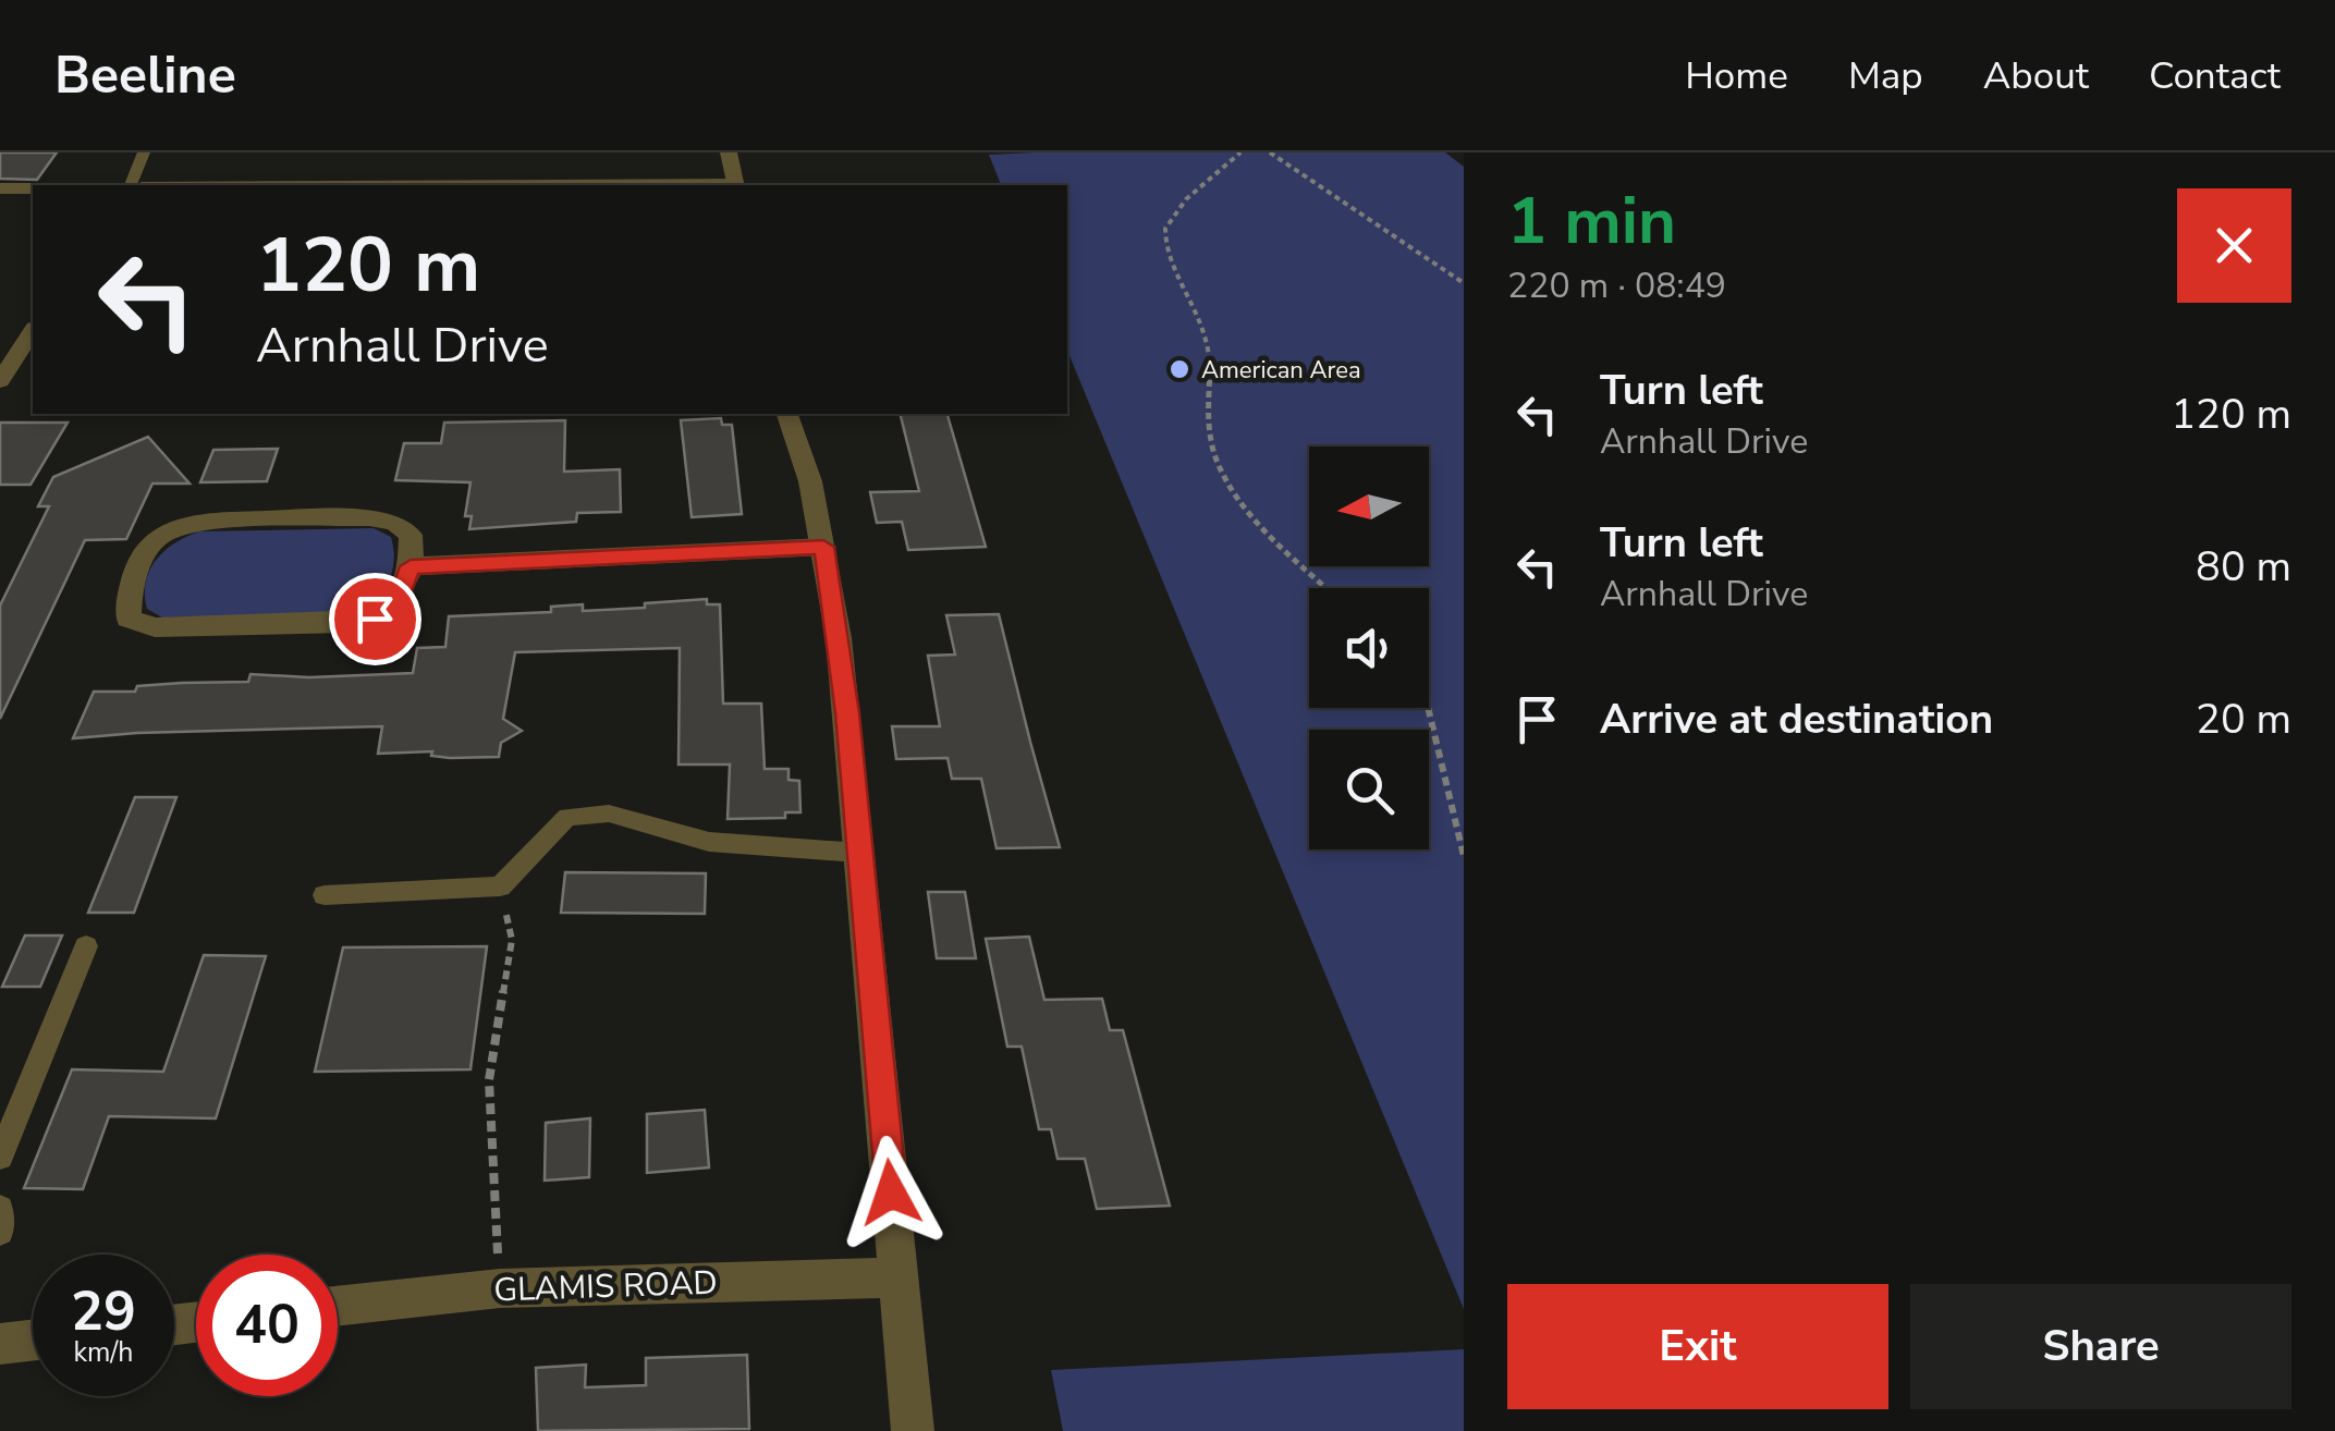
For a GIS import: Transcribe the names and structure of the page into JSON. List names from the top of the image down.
{
  "streets": {
    "street": ["GLAMIS ROAD"]
  },
  "places": ["American Area"],
  "north": "left",
  "page": {
    "header": "Beeline",
    "nav": [
      "Home",
      "Map",
      "About",
      "Contact"
    ],
    "heading": ["1 min", "220 m · 08:49"],
    "turn": ["120 m", "Arnhall Drive"],
    "list": [
      {
        "name": "Turn left",
        "note": "Arnhall Drive",
        "value": "120 m"
      },
      {
        "name": "Turn left",
        "note": "Arnhall Drive",
        "value": "80 m"
      },
      {
        "name": "Arrive at destination",
        "value": "20 m"
      }
    ],
    "speed": "29 km/h",
    "limit": "40",
    "buttons": ["Exit", "Share"]
  }
}
